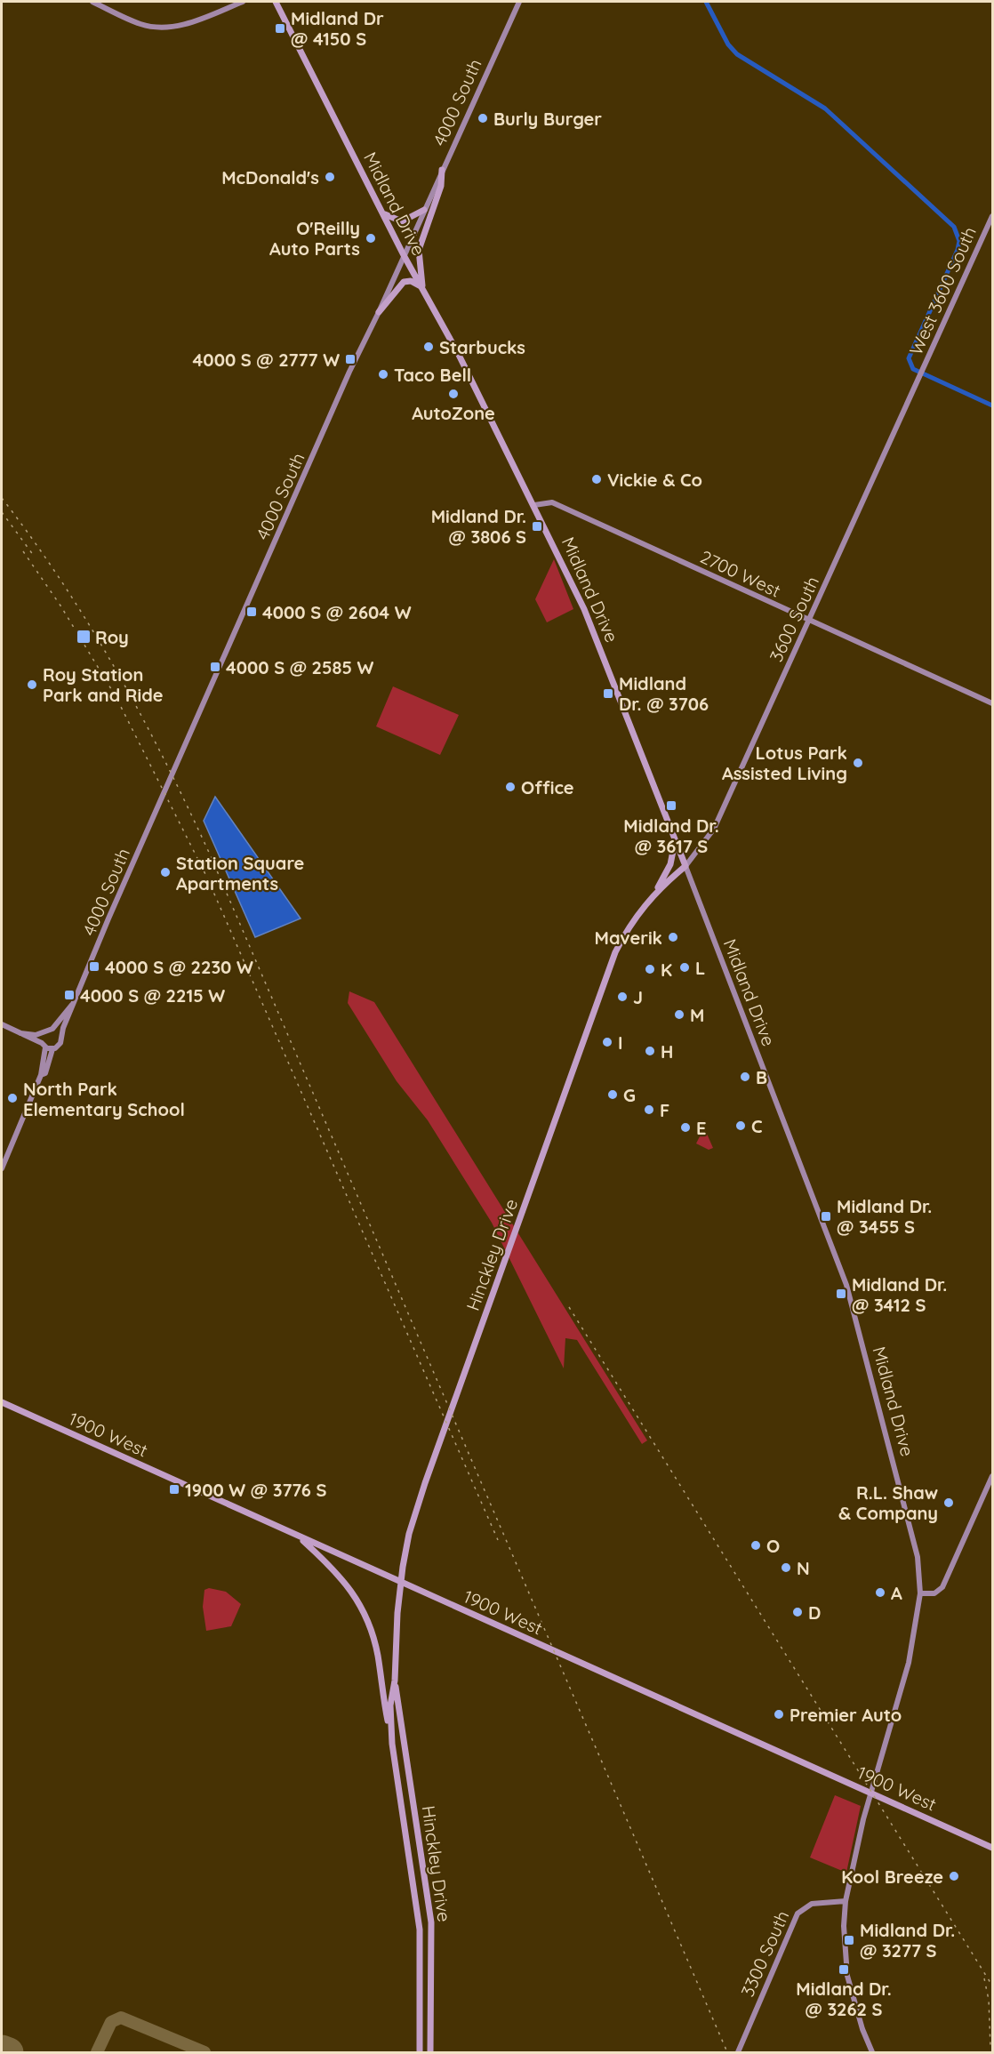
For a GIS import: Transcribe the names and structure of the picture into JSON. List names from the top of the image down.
{
  "streets": {
    "main road": ["Midland Drive", "Hinckley Drive", "1900 West"],
    "street": [
      "4000 South",
      "West 3600 South",
      "2700 West",
      "3600 South",
      "3300 South"
    ]
  },
  "crossings": [
    ["4000 South", "Midland Drive"],
    ["Midland Drive", "2700 West"],
    ["Midland Drive", "3600 South"],
    ["Midland Drive", "Hinckley Drive"],
    ["Midland Drive", "1900 West"],
    ["Midland Drive", "3300 South"],
    ["West 3600 South", "3600 South"],
    ["2700 West", "3600 South"],
    ["3600 South", "Hinckley Drive"],
    ["Hinckley Drive", "1900 West"]
  ],
  "places": {
    "transit": [
      "Midland Dr @ 4150 S",
      "4000 S @ 2777 W",
      "Midland Dr. @ 3806 S",
      "4000 S @ 2604 W",
      "Roy",
      "4000 S @ 2585 W",
      "Midland Dr. @ 3706",
      "Midland Dr. @ 3617 S",
      "4000 S @ 2230 W",
      "4000 S @ 2215 W",
      "Midland Dr. @ 3455 S",
      "Midland Dr. @ 3412 S",
      "1900 W @ 3776 S",
      "Midland Dr. @ 3277 S",
      "Midland Dr. @ 3262 S"
    ],
    "other": [
      "Burly Burger",
      "McDonald's",
      "O'Reilly Auto Parts",
      "Starbucks",
      "Taco Bell",
      "AutoZone",
      "Vickie & Co",
      "Roy Station Park and Ride",
      "Lotus Park Assisted Living",
      "Office",
      "Station Square Apartments",
      "Maverik",
      "L",
      "K",
      "J",
      "M",
      "I",
      "H",
      "B",
      "G",
      "North Park Elementary School",
      "F",
      "C",
      "E",
      "R.L. Shaw & Company",
      "O",
      "N",
      "A",
      "D",
      "Premier Auto",
      "Kool Breeze"
    ]
  }
}
